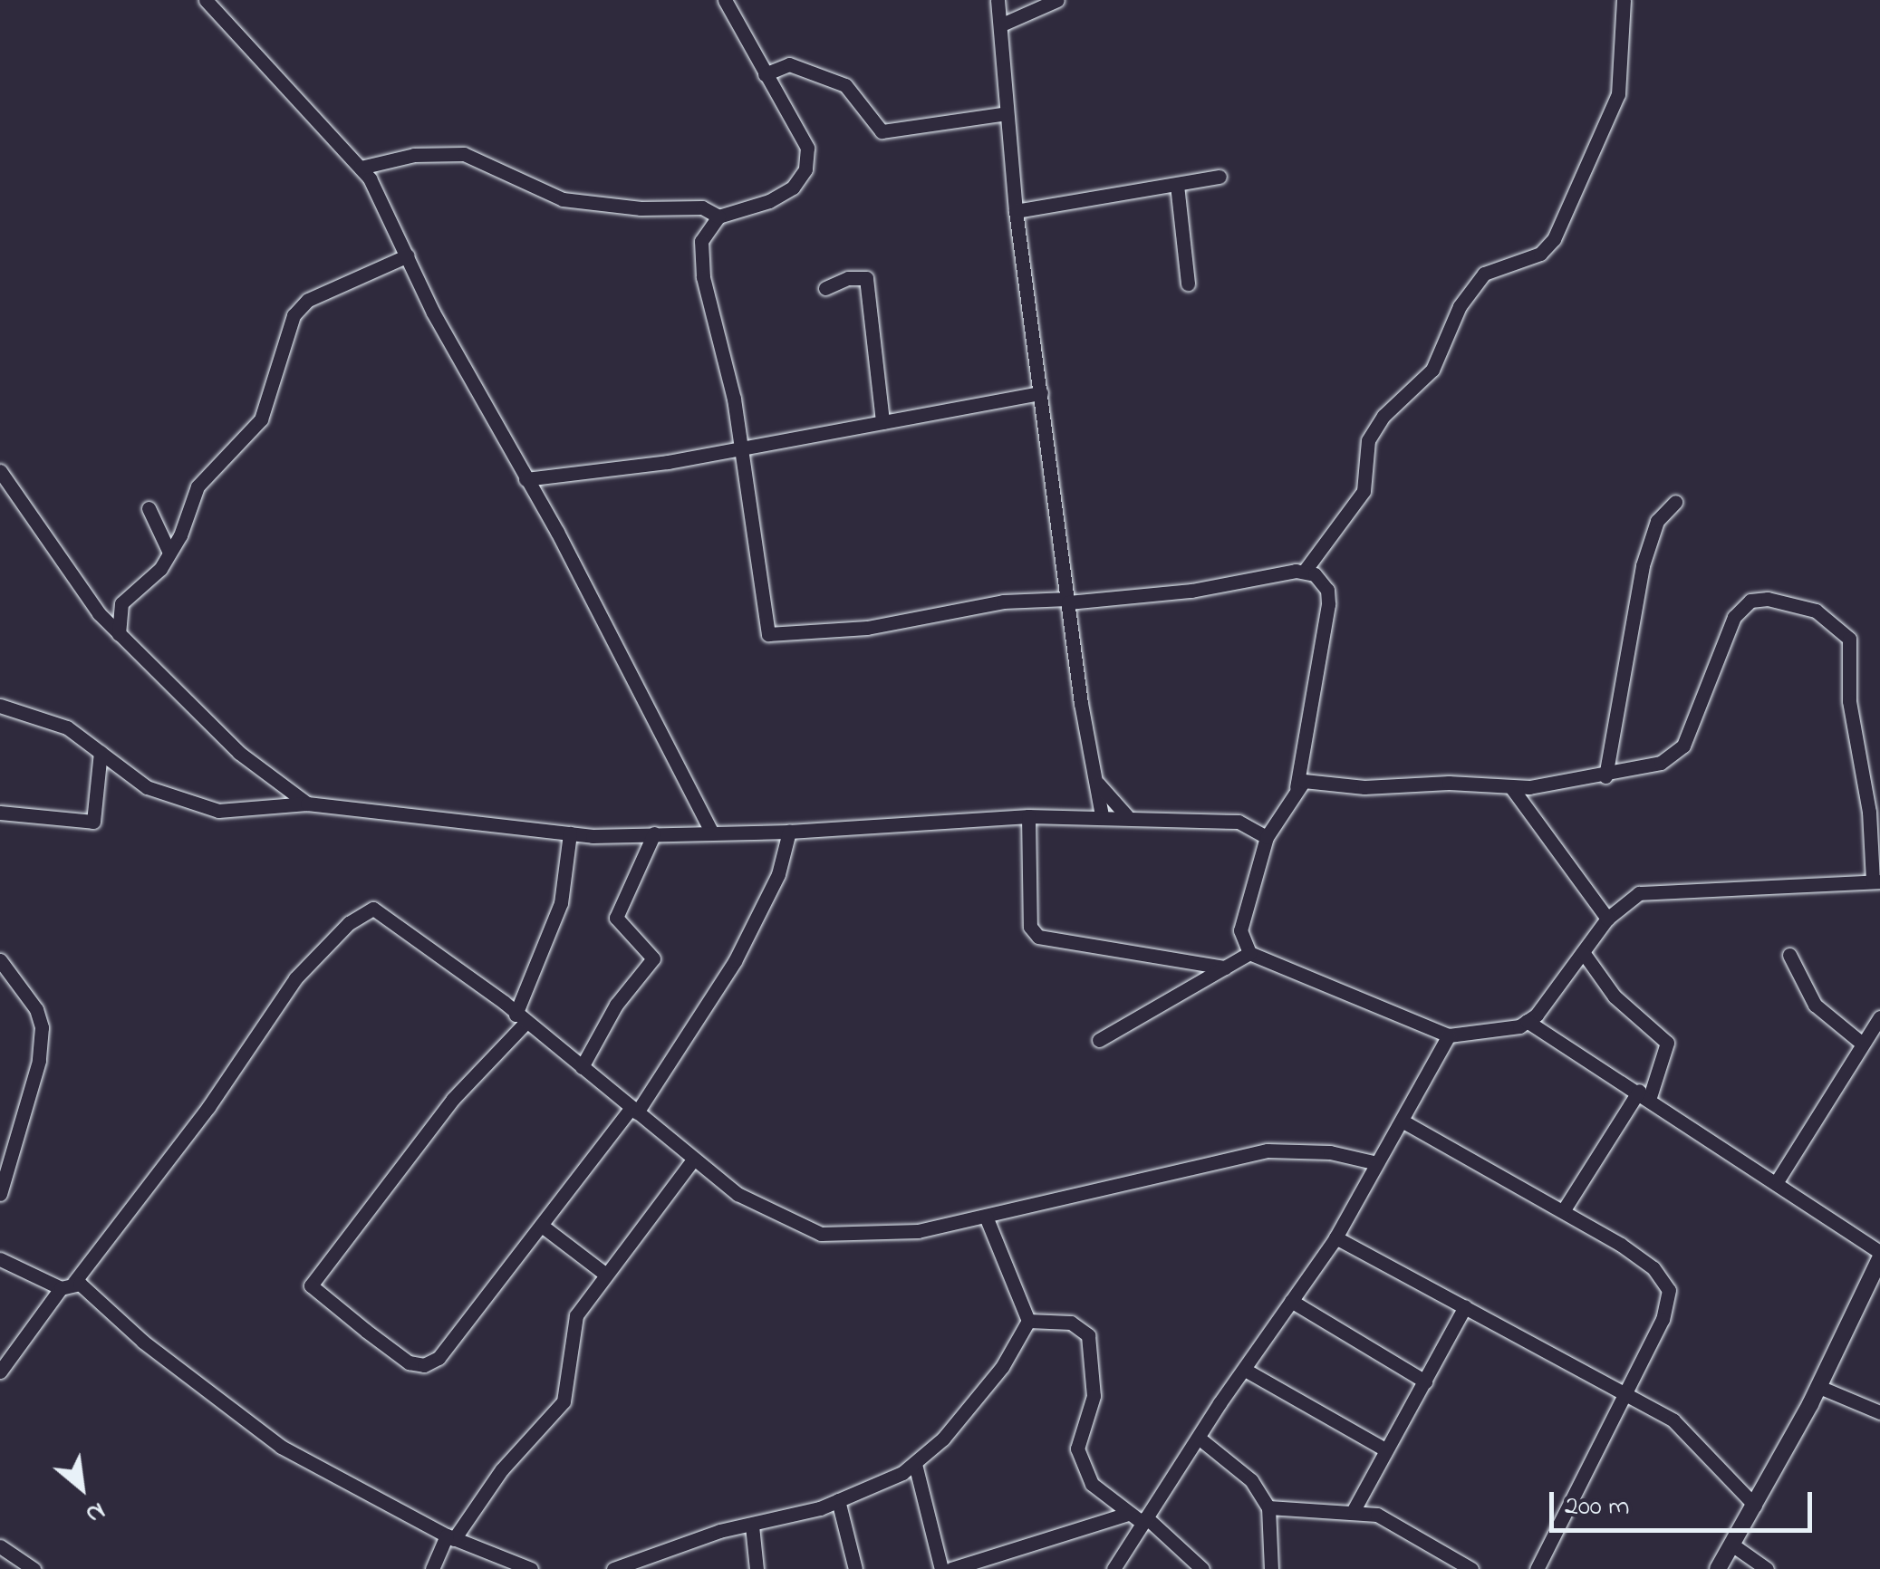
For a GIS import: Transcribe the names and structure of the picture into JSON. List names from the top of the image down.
{
  "scale_bar": "200 m",
  "north": "bottom right"
}
